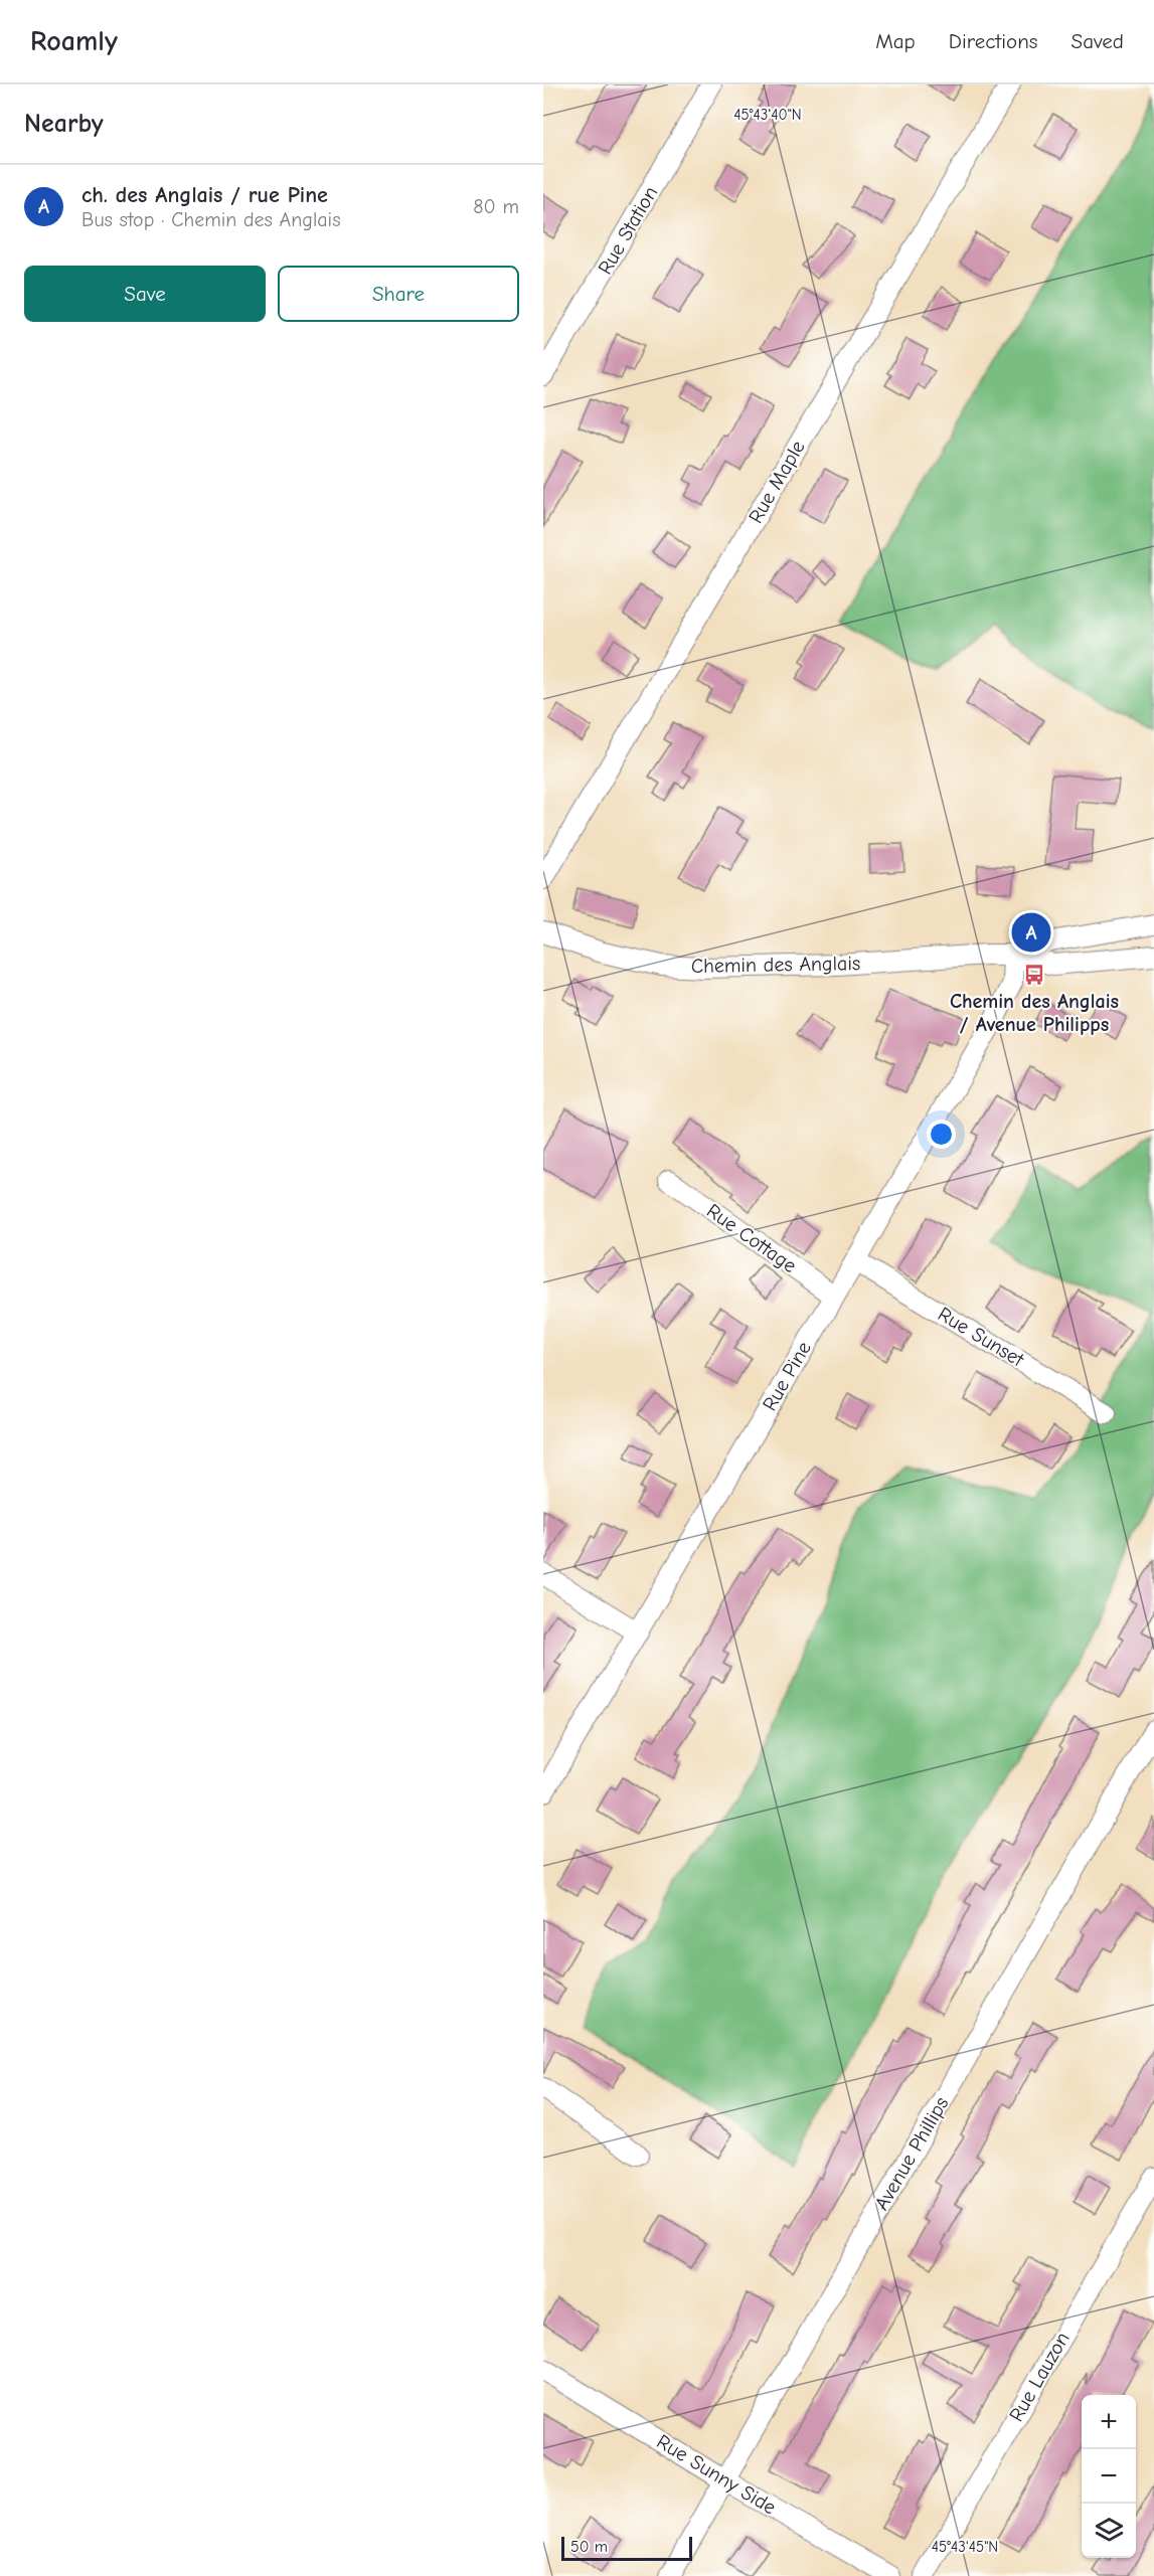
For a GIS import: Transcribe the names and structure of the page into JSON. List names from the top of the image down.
{
  "streets": {
    "street": [
      "Rue Station",
      "Rue Maple",
      "Chemin des Anglais",
      "Rue Cottage",
      "Rue Sunset",
      "Rue Pine",
      "Avenue Phillips",
      "Rue Lauzon",
      "Rue Sunny Side"
    ]
  },
  "crossings": [
    ["Chemin des Anglais", "Rue Pine"],
    ["Rue Cottage", "Rue Pine"],
    ["Rue Sunset", "Rue Pine"],
    ["Avenue Phillips", "Rue Sunny Side"]
  ],
  "places": {
    "bus stop": ["Chemin des Anglais / Avenue Philipps"]
  },
  "scale_bar": "50 m",
  "page": {
    "header": "Roamly",
    "nav": ["Map", "Directions", "Saved"],
    "heading": "Nearby",
    "list": [
      {
        "mark": "A",
        "name": "ch. des Anglais / rue Pine",
        "note": "Bus stop · Chemin des Anglais",
        "value": "80 m"
      }
    ],
    "buttons": ["Save", "Share"],
    "pins": "A",
    "map_buttons": ["+", "−"],
    "scale": "50 m"
  },
  "coordinates": ["45°43'40\"N", "45°43'45\"N"]
}
